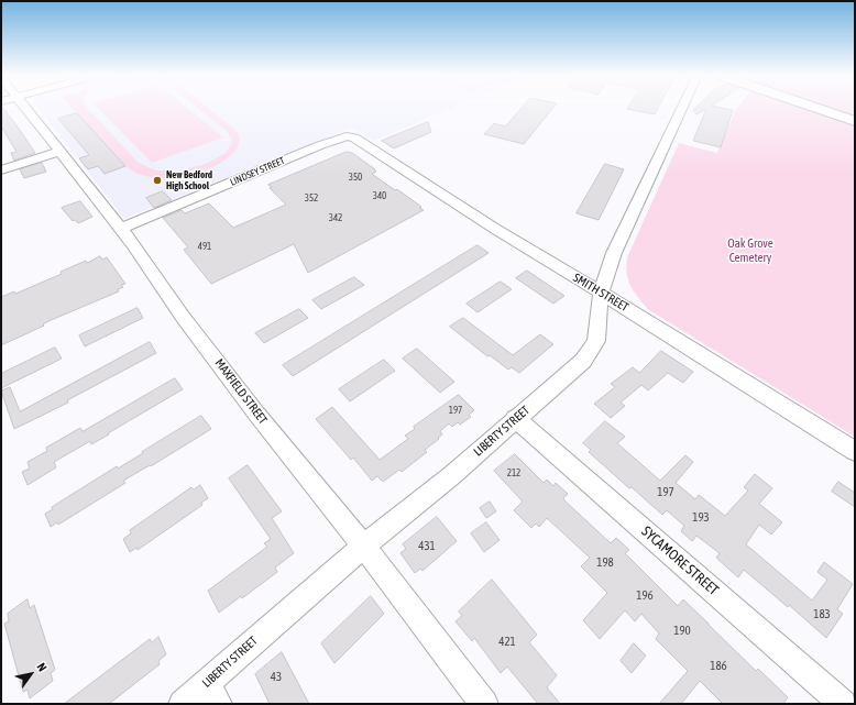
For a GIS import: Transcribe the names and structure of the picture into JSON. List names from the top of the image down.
{
  "streets": {
    "street": [
      "LINDSEY STREET",
      "SMITH STREET",
      "MAXFIELD STREET",
      "LIBERTY STREET",
      "SYCAMORE STREET"
    ]
  },
  "crossings": [
    ["LINDSEY STREET", "SMITH STREET"],
    ["LINDSEY STREET", "MAXFIELD STREET"],
    ["SMITH STREET", "LIBERTY STREET"],
    ["MAXFIELD STREET", "LIBERTY STREET"],
    ["LIBERTY STREET", "SYCAMORE STREET"]
  ],
  "parks": ["Oak Grove Cemetery"],
  "places": ["New Bedford High School"],
  "house_numbers": [
    "350",
    "340",
    "352",
    "342",
    "491",
    "197",
    "212",
    "197",
    "193",
    "431",
    "198",
    "196",
    "183",
    "190",
    "421",
    "186",
    "43"
  ],
  "north": "top right"
}
